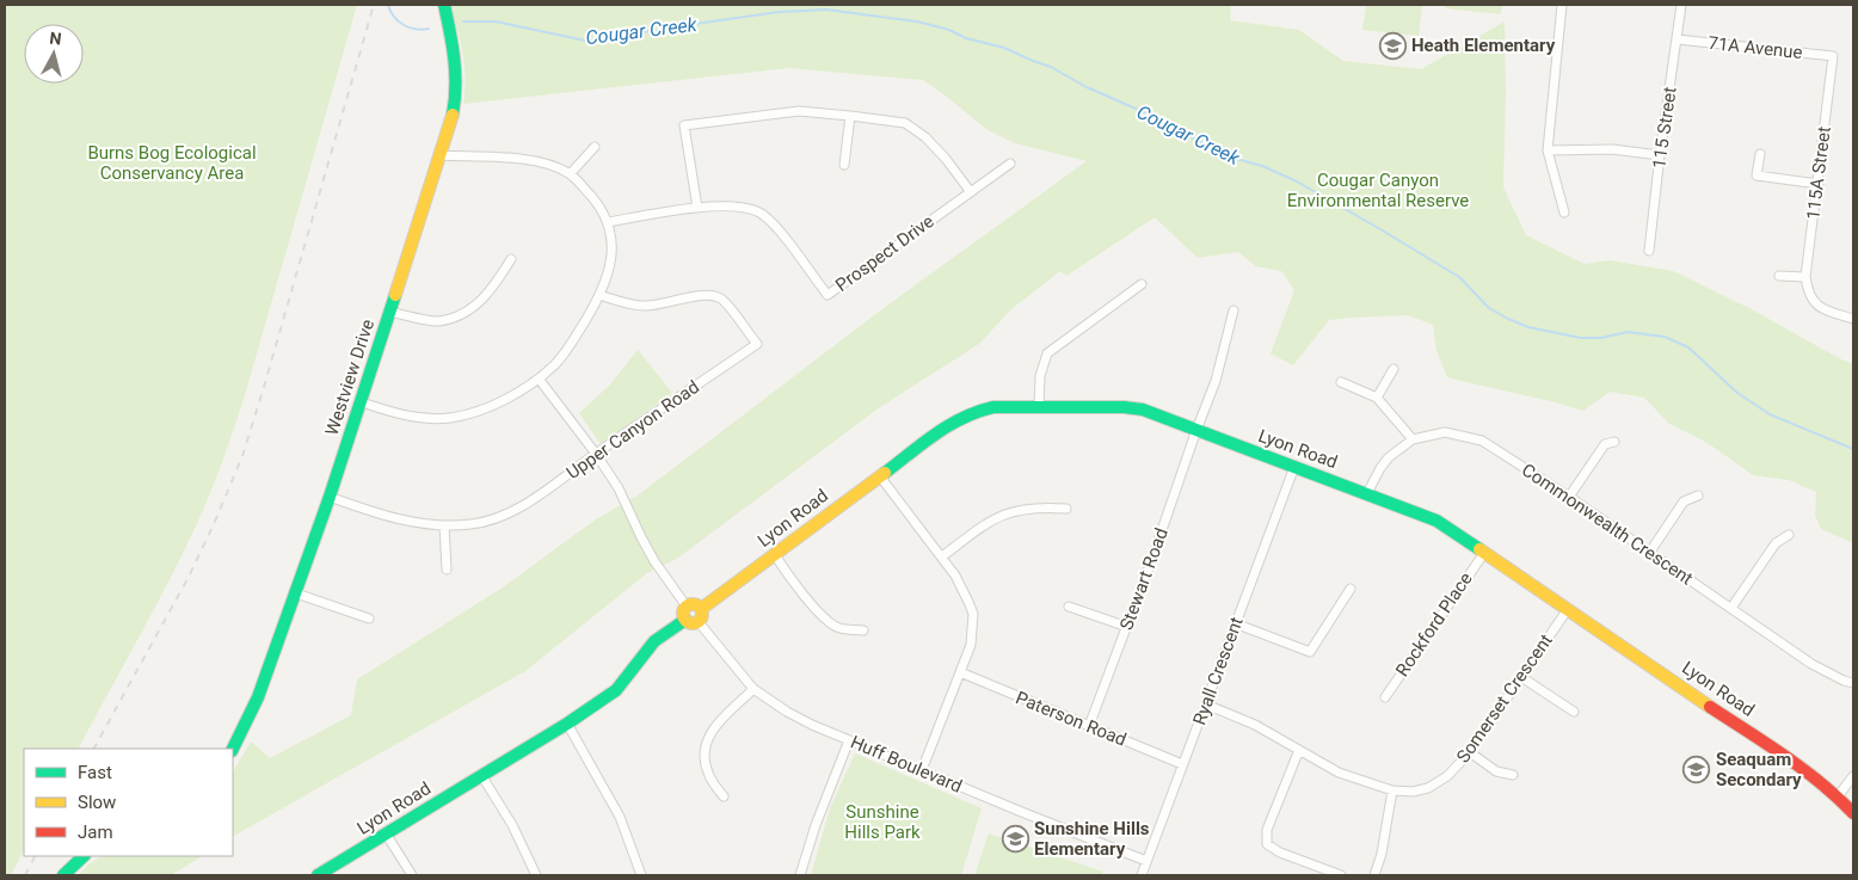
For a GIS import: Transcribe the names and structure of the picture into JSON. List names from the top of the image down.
{
  "streets": {
    "street": [
      "71A Avenue",
      "115 Street",
      "115A Street",
      "Prospect Drive",
      "Westview Drive",
      "Upper Canyon Road",
      "Lyon Road",
      "Commonwealth Crescent",
      "Stewart Road",
      "Rockford Place",
      "Ryall Crescent",
      "Somerset Crescent",
      "Paterson Road",
      "Huff Boulevard"
    ]
  },
  "crossings": [
    ["71A Avenue", "115 Street"],
    ["71A Avenue", "115A Street"],
    ["Westview Drive", "Upper Canyon Road"],
    ["Lyon Road", "Commonwealth Crescent"],
    ["Lyon Road", "Stewart Road"],
    ["Lyon Road", "Rockford Place"],
    ["Lyon Road", "Ryall Crescent"],
    ["Lyon Road", "Somerset Crescent"],
    ["Lyon Road", "Huff Boulevard"],
    ["Stewart Road", "Paterson Road"],
    ["Ryall Crescent", "Somerset Crescent"],
    ["Ryall Crescent", "Paterson Road"],
    ["Ryall Crescent", "Huff Boulevard"]
  ],
  "water": ["Cougar Creek"],
  "parks": ["Burns Bog Ecological Conservancy Area", "Cougar Canyon Environmental Reserve", "Sunshine Hills Park"],
  "places": {
    "school or university": ["Heath Elementary", "Seaquam Secondary", "Sunshine Hills Elementary"]
  },
  "legend": ["Fast", "Slow", "Jam"],
  "north": "top"
}
